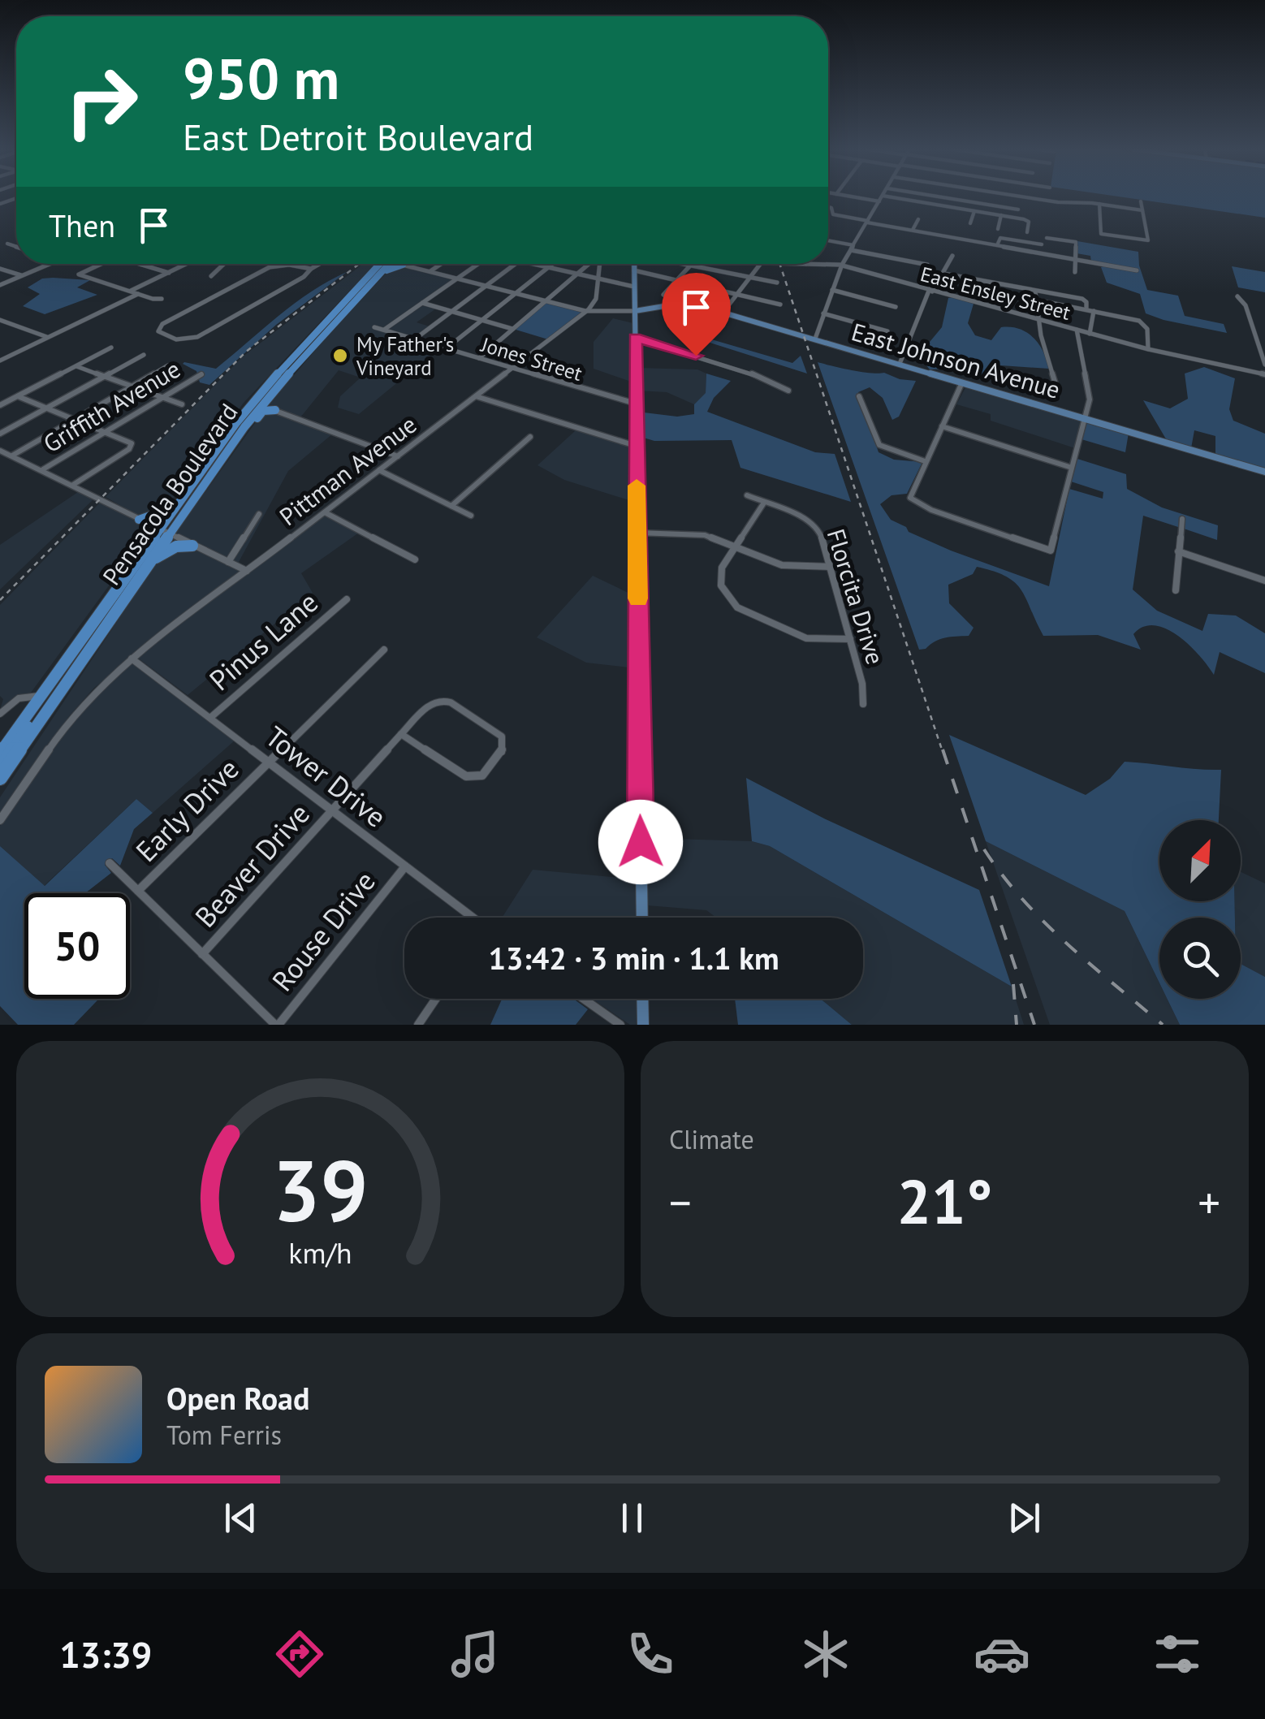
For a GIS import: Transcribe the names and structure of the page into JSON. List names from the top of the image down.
{
  "streets": {
    "highway": ["Pensacola Boulevard"],
    "main road": ["East Johnson Avenue"],
    "street": [
      "East Ensley Street",
      "Jones Street",
      "Griffith Avenue",
      "Pittman Avenue",
      "Florcita Drive",
      "Pinus Lane",
      "Tower Drive",
      "Early Drive",
      "Beaver Drive",
      "Rouse Drive"
    ]
  },
  "crossings": [
    ["Jones Street", "Pittman Avenue"],
    ["Pittman Avenue", "Tower Drive"],
    ["Pinus Lane", "Tower Drive"],
    ["Tower Drive", "Early Drive"],
    ["Tower Drive", "Beaver Drive"],
    ["Tower Drive", "Rouse Drive"]
  ],
  "places": ["My Father's Vineyard"],
  "north": "top right",
  "page": {
    "turn": ["950 m", "East Detroit Boulevard"],
    "then": "Then",
    "limit": "50",
    "trip": "13:42 · 3 min · 1.1 km",
    "tile": "Climate",
    "heat": ["−", "21°", "+"],
    "song": ["Open Road", "Tom Ferris"],
    "tabs": "13:39",
    "gauge": ["39", "km/h"]
  }
}
